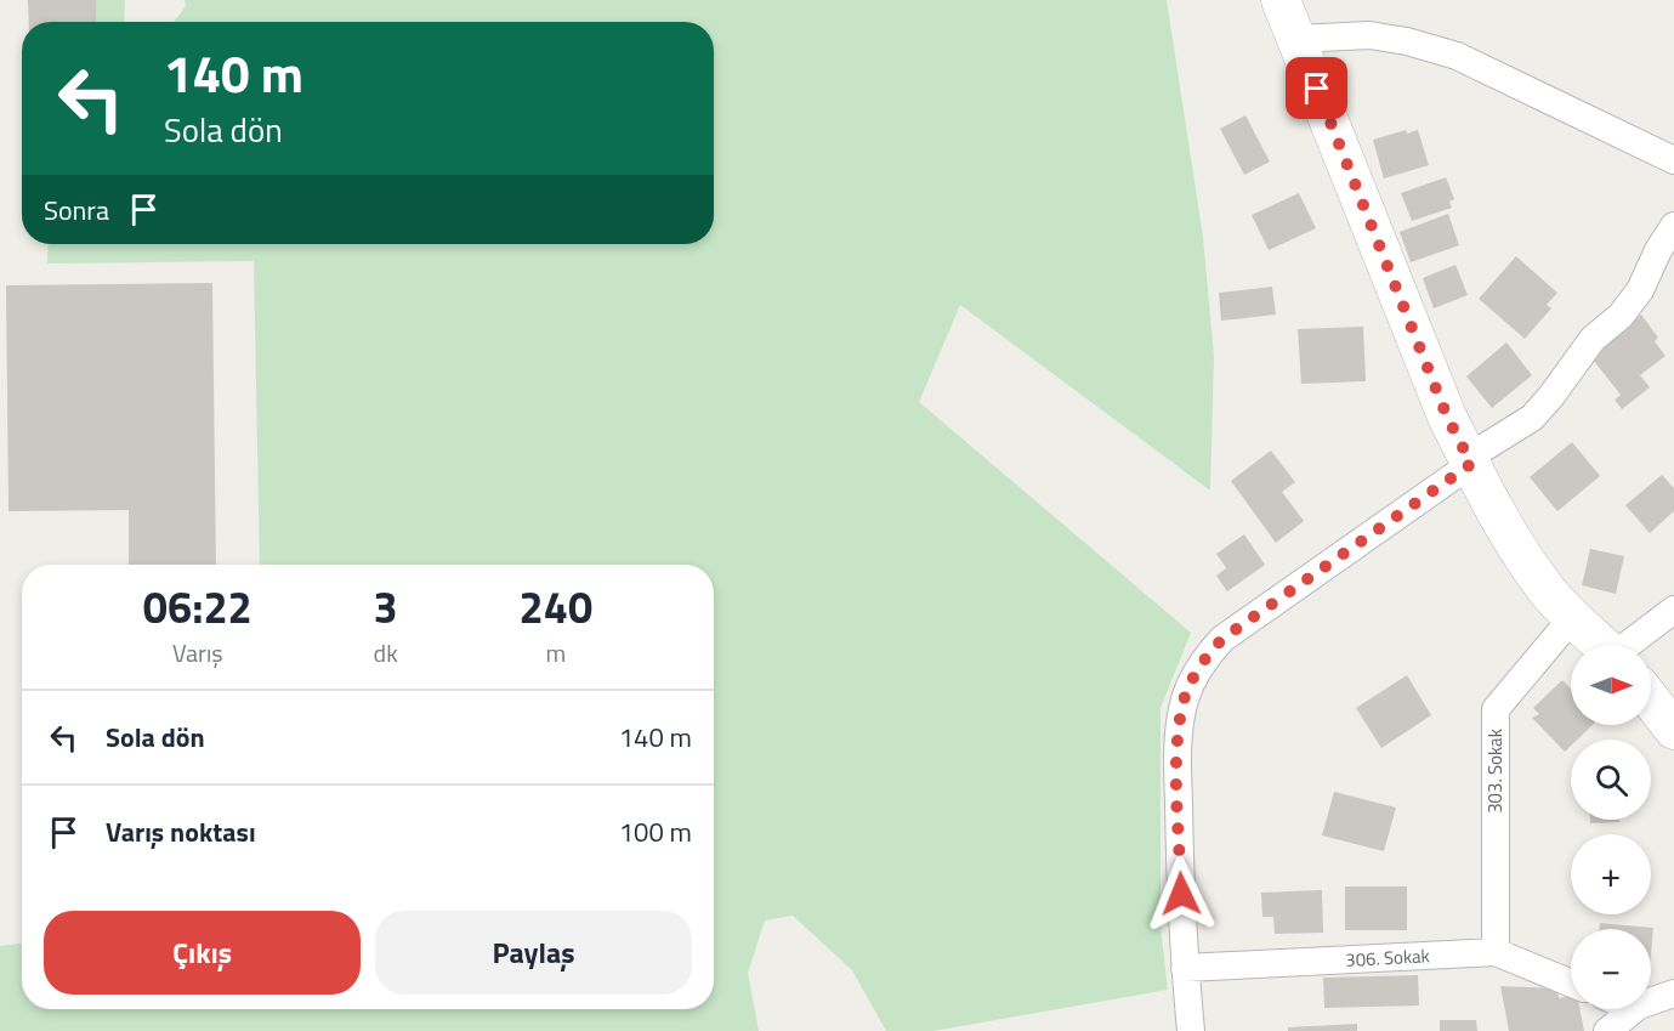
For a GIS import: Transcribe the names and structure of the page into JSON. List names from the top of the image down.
{
  "streets": {
    "street": ["303. Sokak", "306. Sokak"]
  },
  "crossings": [
    ["303. Sokak", "306. Sokak"]
  ],
  "north": "right",
  "page": {
    "turn": ["140 m", "Sola dön"],
    "then": "Sonra",
    "eta": [
      "06:22",
      "Varış",
      "3",
      "dk",
      "240",
      "m"
    ],
    "map_buttons": ["+", "−"],
    "list": [
      {
        "name": "Sola dön",
        "value": "140 m"
      },
      {
        "name": "Varış noktası",
        "value": "100 m"
      }
    ],
    "buttons": ["Çıkış", "Paylaş"]
  }
}
